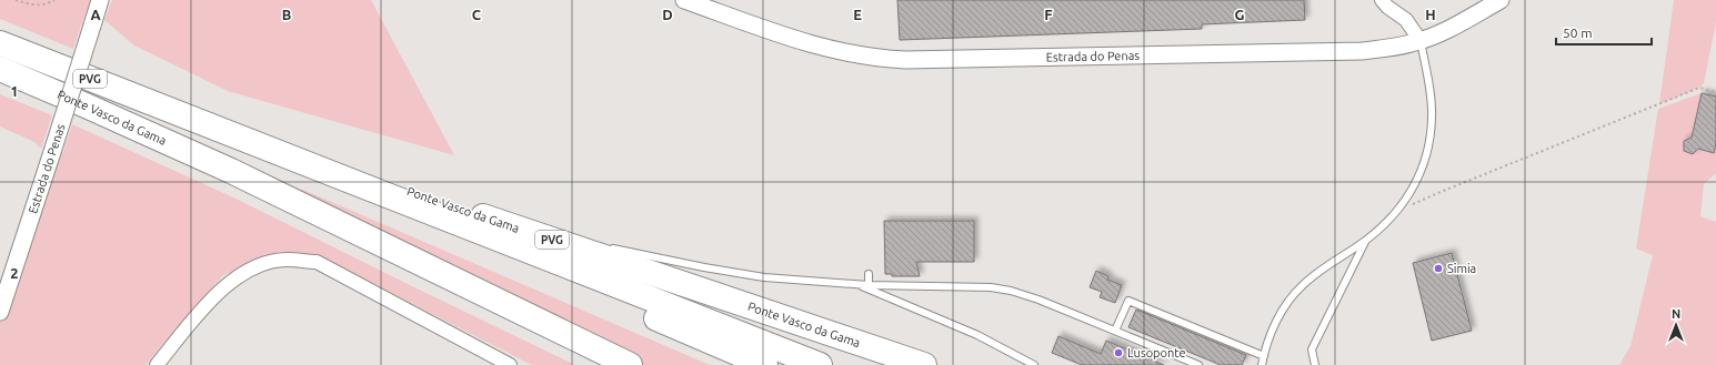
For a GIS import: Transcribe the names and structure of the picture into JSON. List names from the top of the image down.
{
  "streets": {
    "highway": ["PVG", "Ponte Vasco da Gama"],
    "street": ["Estrada do Penas"]
  },
  "places": ["Simia", "Lusoponte"],
  "scale_bar": "50 m",
  "north": "top",
  "grid": {
    "columns": [
      "A",
      "B",
      "C",
      "D",
      "E",
      "F",
      "G",
      "H"
    ],
    "rows": ["1", "2"]
  }
}
